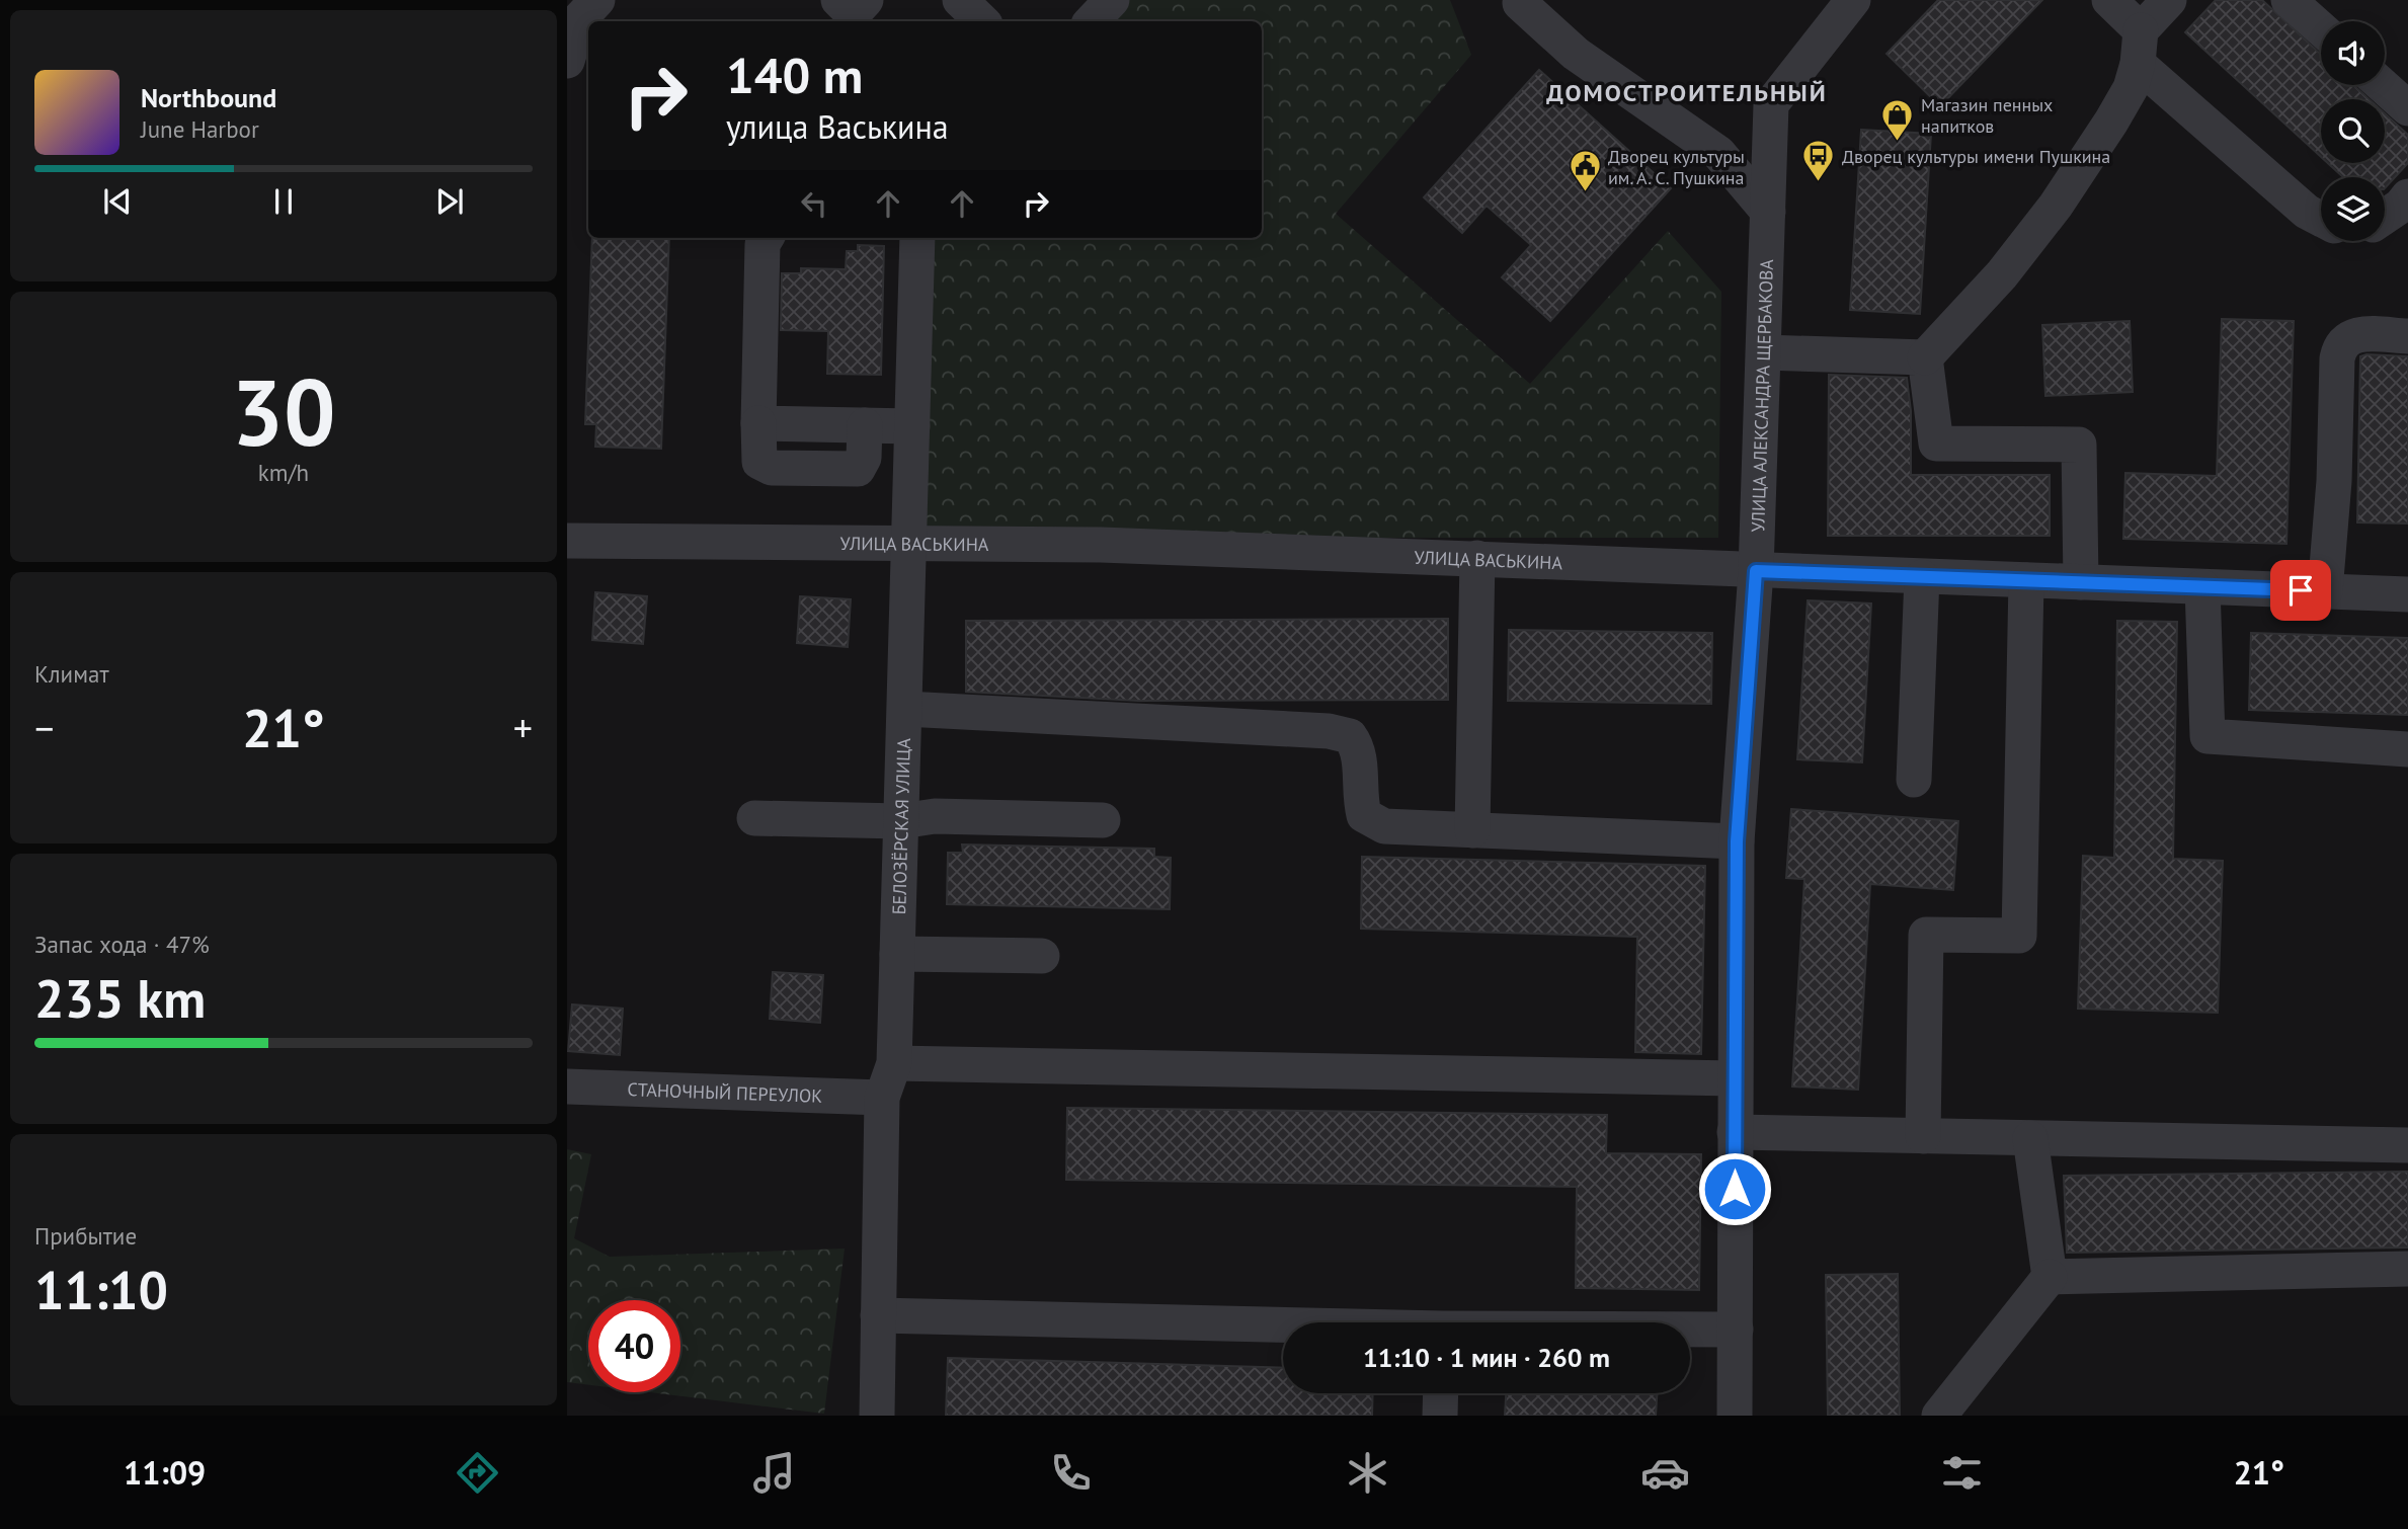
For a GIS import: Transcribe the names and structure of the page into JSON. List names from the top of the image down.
{
  "streets": {
    "street": [
      "УЛИЦА АЛЕКСАНДРА ЩЕРБАКОВА",
      "УЛИЦА ВАСЬКИНА",
      "БЕЛОЗЁРСКАЯ УЛИЦА",
      "СТАНОЧНЫЙ ПЕРЕУЛОК"
    ]
  },
  "crossings": [
    ["УЛИЦА АЛЕКСАНДРА ЩЕРБАКОВА", "УЛИЦА ВАСЬКИНА"],
    ["УЛИЦА ВАСЬКИНА", "БЕЛОЗЁРСКАЯ УЛИЦА"],
    ["БЕЛОЗЁРСКАЯ УЛИЦА", "СТАНОЧНЫЙ ПЕРЕУЛОК"]
  ],
  "districts": ["ДОМОСТРОИТЕЛЬНЫЙ"],
  "places": {
    "shop": ["Магазин пенных напитков"],
    "bus stop": ["Дворец культуры имени Пушкина"],
    "public building": ["Дворец культуры им. А. С. Пушкина"]
  },
  "page": {
    "turn": ["140 m", "улица Васькина"],
    "song": ["Northbound", "June Harbor"],
    "tile": [
      ["30", "km/h"],
      "Климат",
      ["Запас хода · 47%", "235 km"],
      ["Прибытие", "11:10"]
    ],
    "heat": ["−", "21°", "+"],
    "limit": "40",
    "trip": "11:10 · 1 мин · 260 m",
    "tabs": ["11:09", "21°"]
  }
}
